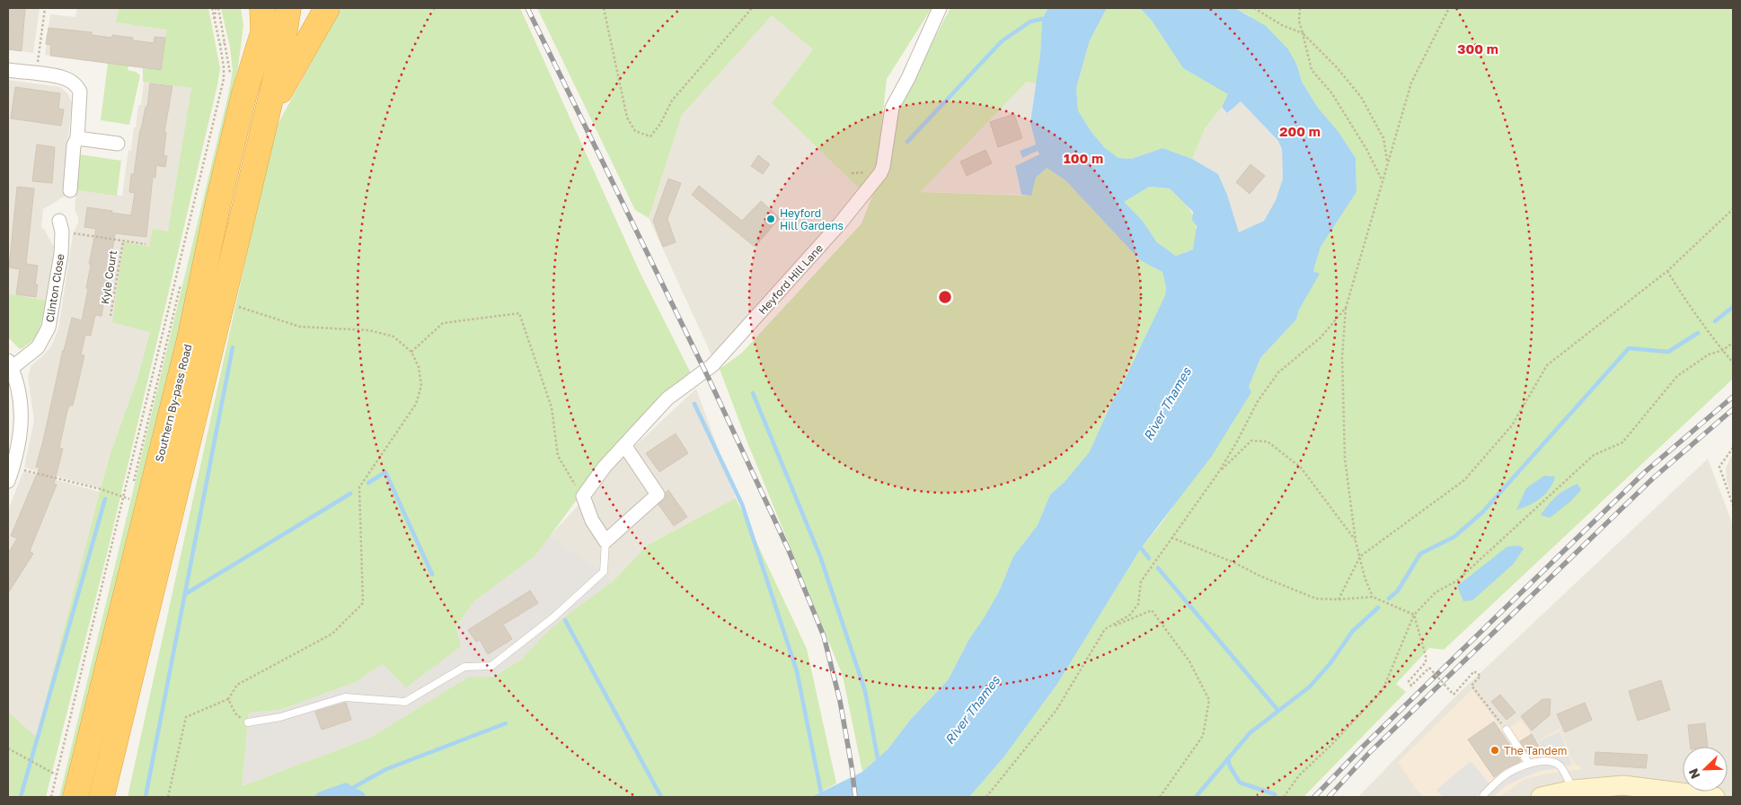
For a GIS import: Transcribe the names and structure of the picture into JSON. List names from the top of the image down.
{
  "streets": {
    "highway": ["Southern By-pass Road"],
    "street": ["Heyford Hill Lane", "Clinton Close"],
    "path": ["Kyle Court"]
  },
  "crossings": [
    ["Kyle Court", "Clinton Close"]
  ],
  "water": ["River Thames"],
  "places": ["Heyford Hill Gardens", "The Tandem"],
  "north": "bottom left",
  "rings": ["300 m", "200 m", "100 m"]
}
